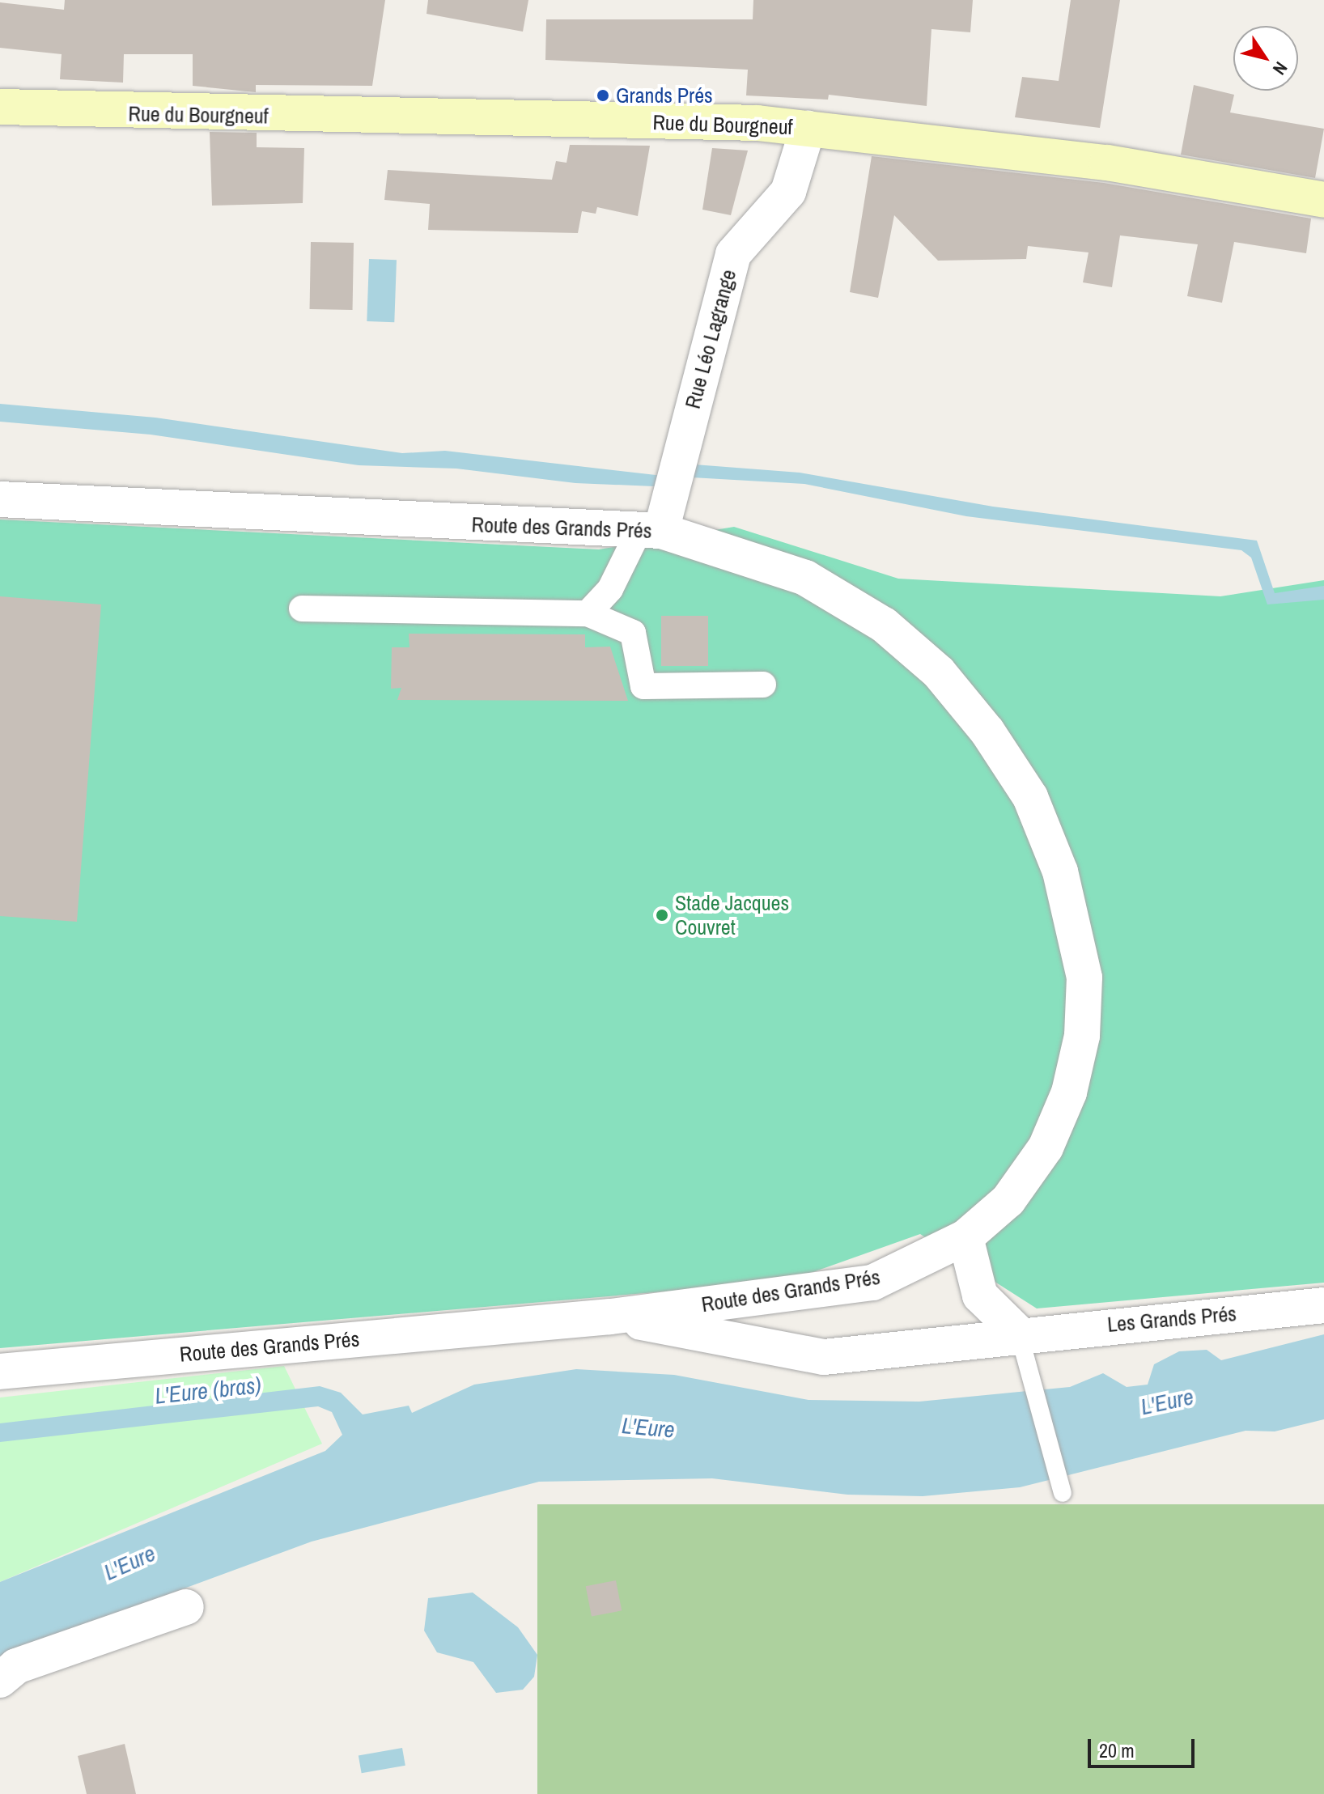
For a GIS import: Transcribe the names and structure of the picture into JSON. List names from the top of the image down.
{
  "streets": {
    "main road": ["Rue du Bourgneuf"],
    "street": ["Rue Léo Lagrange", "Route des Grands Prés", "Les Grands Prés"]
  },
  "crossings": [
    ["Rue du Bourgneuf", "Rue Léo Lagrange"],
    ["Rue Léo Lagrange", "Route des Grands Prés"],
    ["Route des Grands Prés", "Les Grands Prés"]
  ],
  "water": ["L'Eure (bras)", "L'Eure"],
  "places": ["Grands Prés", "Stade Jacques Couvret"],
  "scale_bar": "20 m",
  "north": "bottom right"
}
